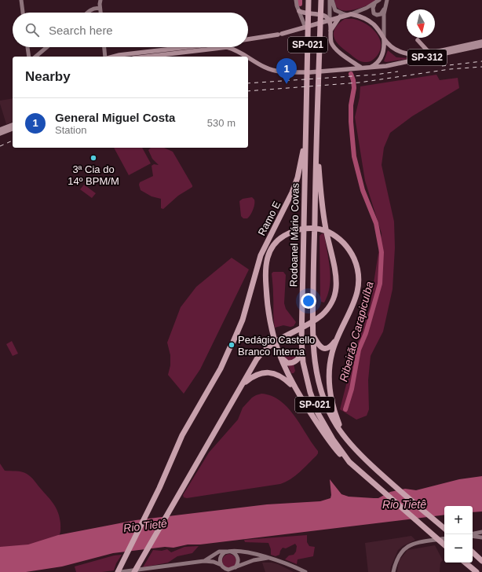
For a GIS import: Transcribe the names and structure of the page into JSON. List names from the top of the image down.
{
  "streets": {
    "highway": ["SP-021", "Ramo E", "Rodoanel Mário Covas"],
    "main road": ["SP-312"]
  },
  "crossings": [
    ["Ramo E", "Rodoanel Mário Covas"]
  ],
  "water": ["Ribeirão Carapicuíba", "Rio Tietê"],
  "places": ["3ª Cia do 14º BPM/M", "Pedágio Castello Branco Interna"],
  "north": "bottom",
  "page": {
    "search": "Search here",
    "heading": "Nearby",
    "pins": "1",
    "list": [
      {
        "mark": "1",
        "name": "General Miguel Costa",
        "note": "Station",
        "value": "530 m"
      }
    ],
    "map_buttons": ["+", "−"]
  }
}
